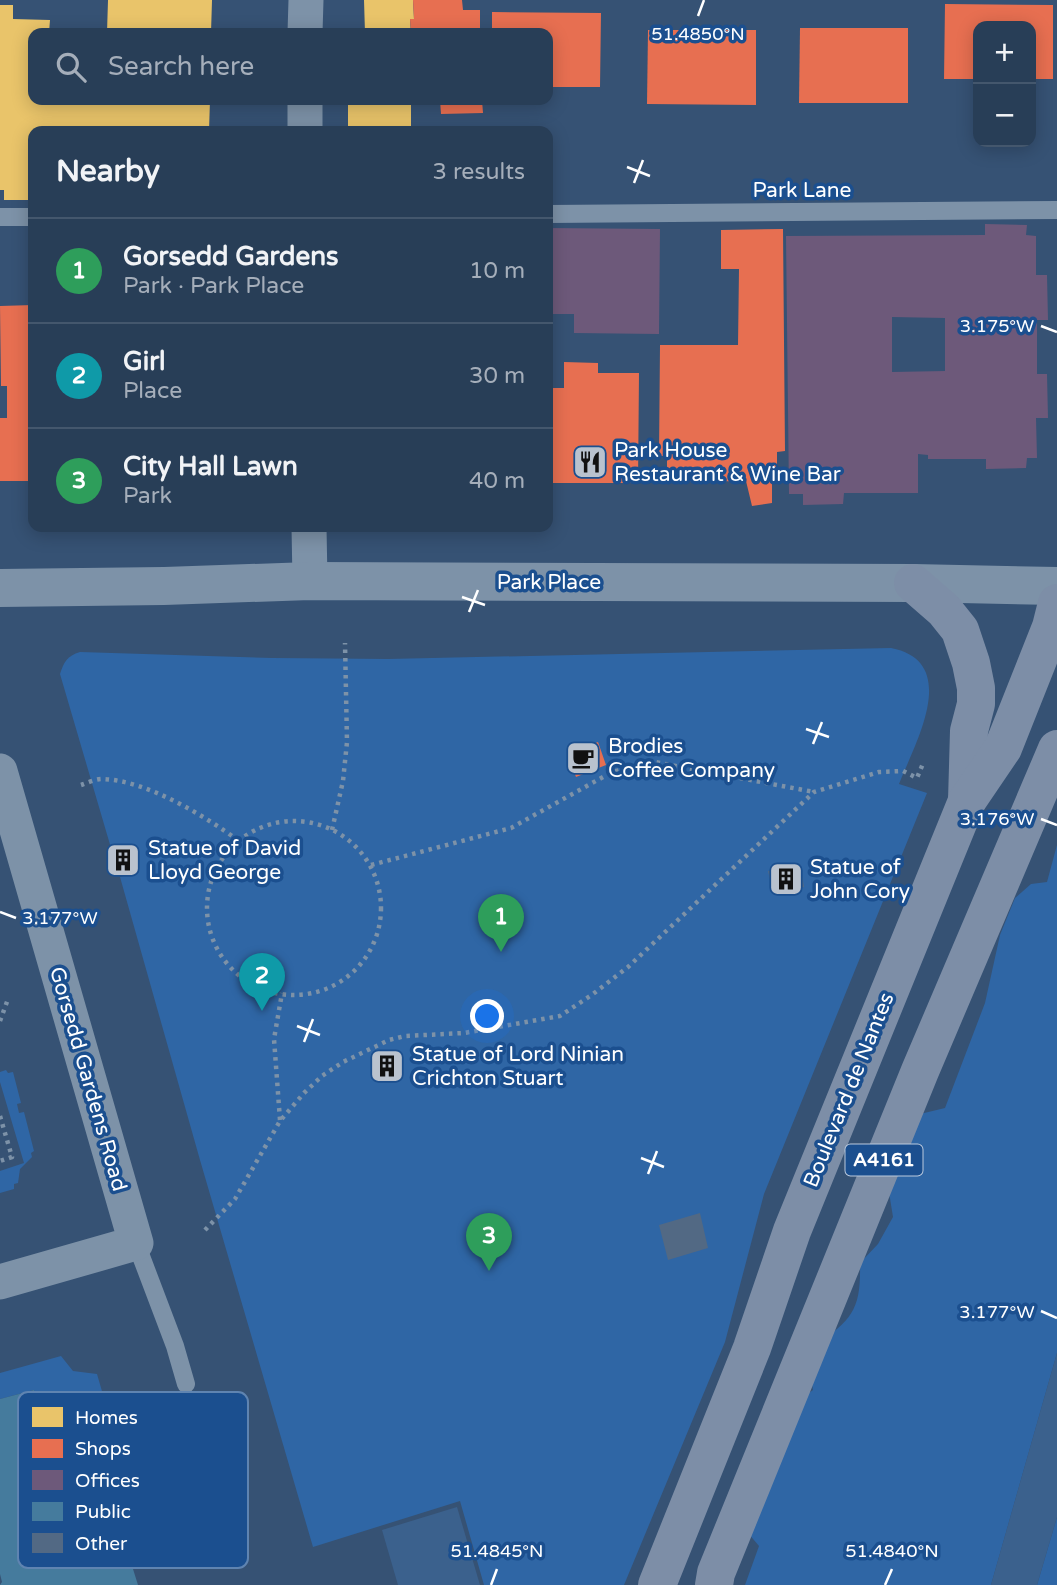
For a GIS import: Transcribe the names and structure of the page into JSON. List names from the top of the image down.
{
  "streets": {
    "main road": ["Boulevard de Nantes", "A4161"],
    "street": ["Park Place", "Gorsedd Gardens Road"],
    "lane": ["Park Lane"]
  },
  "places": {
    "restaurant": ["Park House Restaurant & Wine Bar"],
    "cafe": ["Brodies Coffee Company"],
    "building": ["Statue of David Lloyd George", "Statue of John Cory", "Statue of Lord Ninian Crichton Stuart"]
  },
  "legend": [
    "Homes",
    "Shops",
    "Offices",
    "Public",
    "Other"
  ],
  "page": {
    "map_buttons": ["+", "−"],
    "search": "Search here",
    "heading": ["Nearby", "3 results"],
    "list": [
      {
        "mark": "1",
        "name": "Gorsedd Gardens",
        "note": "Park · Park Place",
        "value": "10 m"
      },
      {
        "mark": "2",
        "name": "Girl",
        "note": "Place",
        "value": "30 m"
      },
      {
        "mark": "3",
        "name": "City Hall Lawn",
        "note": "Park",
        "value": "40 m"
      }
    ],
    "pins": ["1", "2", "3"]
  },
  "coordinates": [
    "51.4850°N",
    "3.175°W",
    "3.176°W",
    "3.177°W",
    "51.4845°N",
    "51.4840°N"
  ]
}
